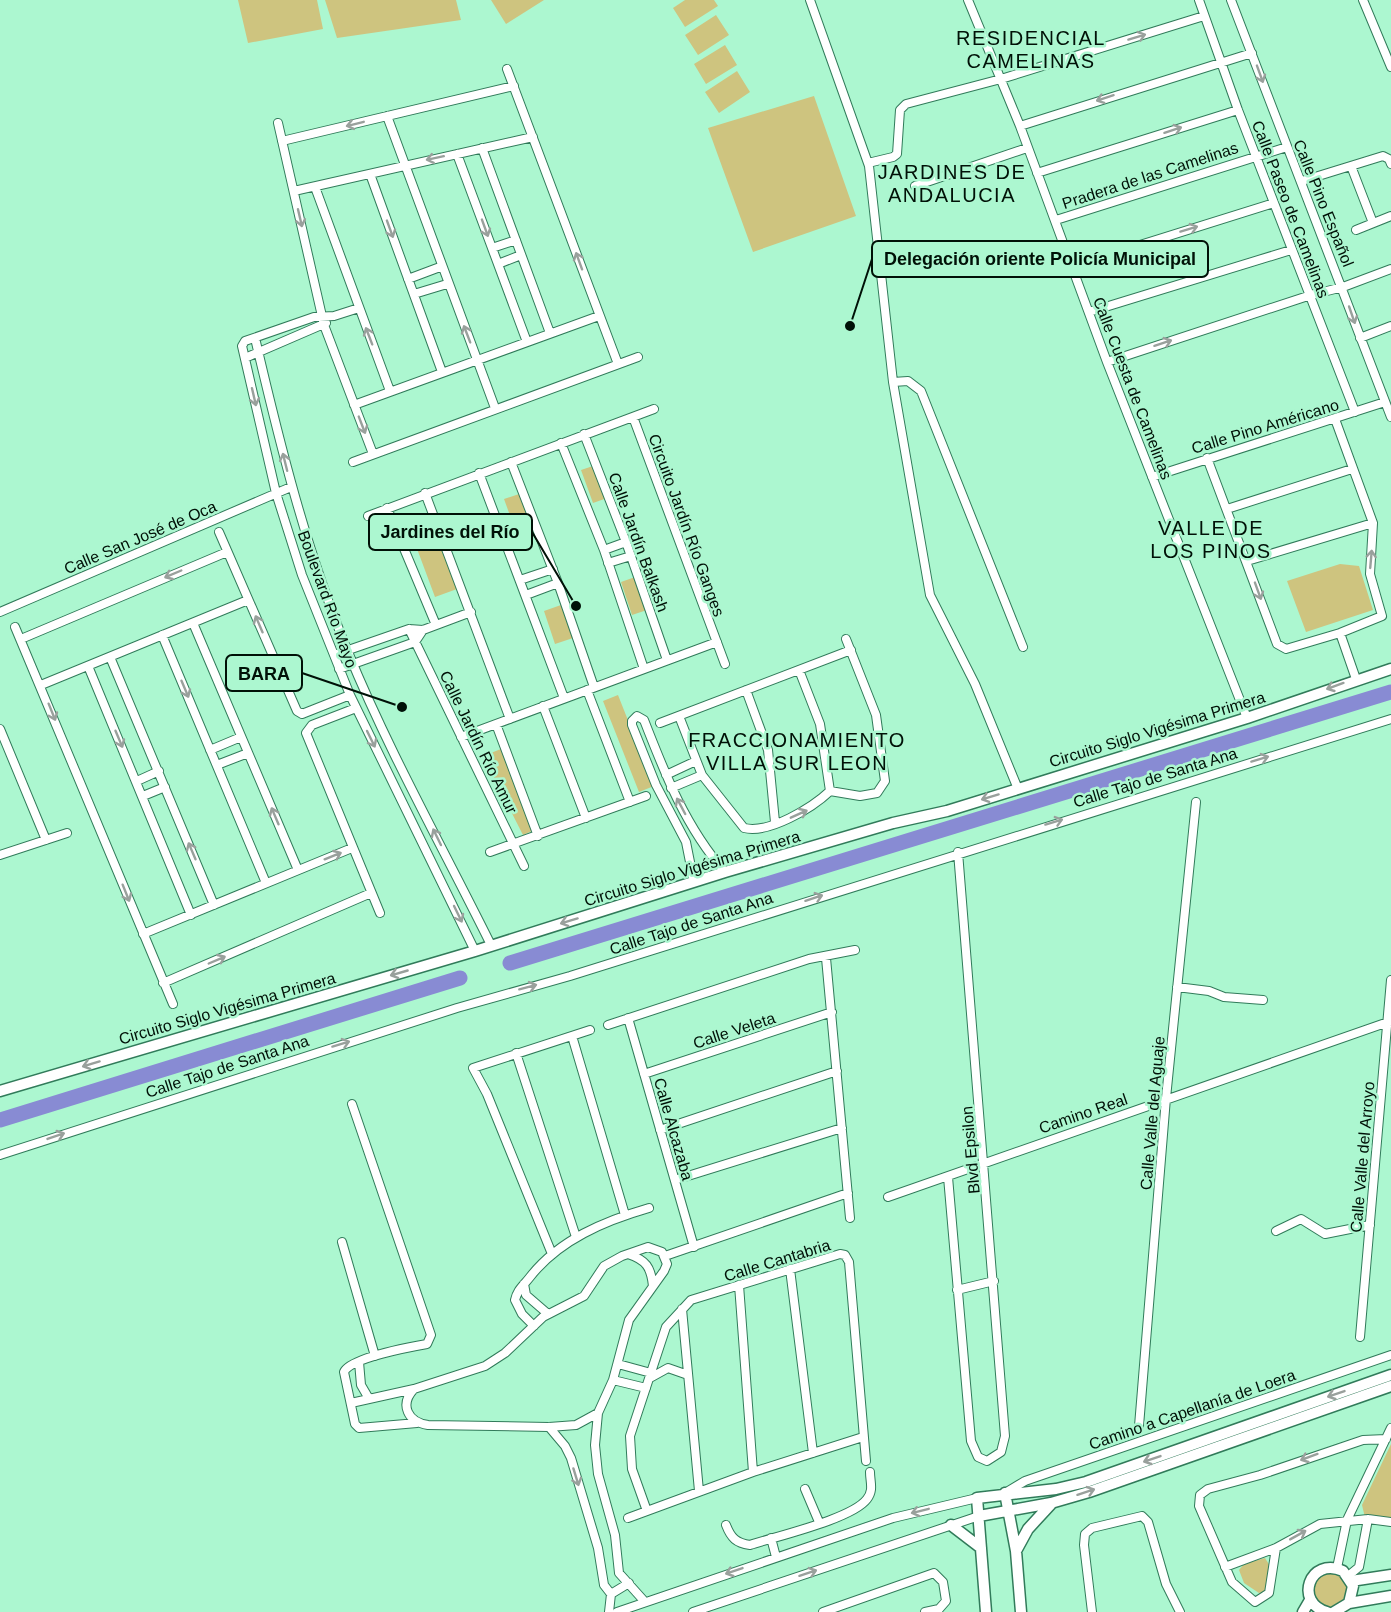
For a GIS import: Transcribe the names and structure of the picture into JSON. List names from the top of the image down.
{
  "streets": {
    "main road": ["Circuito Siglo Vigésima Primera"],
    "street": [
      "Pradera de las Camelinas",
      "Calle Pino Español",
      "Calle Paseo de Camelinas",
      "Calle Cuesta de Camelinas",
      "Calle Pino Américano",
      "Circuito Jardín Río Ganges",
      "Calle San José de Oca",
      "Calle Jardín Balkash",
      "Boulevard Río Mayo",
      "Calle Jardín Río Amur",
      "Calle Tajo de Santa Ana",
      "Calle Veleta",
      "Camino Real",
      "Calle Valle del Aguaje",
      "Calle Alcazaba",
      "Blvd Epsilon",
      "Calle Valle del Arroyo",
      "Calle Cantabria",
      "Camino a Capellanía de Loera"
    ]
  },
  "crossings": [
    ["Pradera de las Camelinas", "Calle Pino Español"],
    ["Pradera de las Camelinas", "Calle Paseo de Camelinas"],
    ["Pradera de las Camelinas", "Calle Cuesta de Camelinas"],
    ["Calle Pino Español", "Calle Pino Américano"],
    ["Calle Paseo de Camelinas", "Calle Pino Américano"],
    ["Calle Cuesta de Camelinas", "Calle Pino Américano"],
    ["Calle Cuesta de Camelinas", "Circuito Siglo Vigésima Primera"],
    ["Circuito Jardín Río Ganges", "Calle Jardín Balkash"],
    ["Circuito Jardín Río Ganges", "Calle Jardín Río Amur"],
    ["Calle San José de Oca", "Boulevard Río Mayo"],
    ["Boulevard Río Mayo", "Circuito Siglo Vigésima Primera"],
    ["Calle Tajo de Santa Ana", "Blvd Epsilon"],
    ["Calle Veleta", "Calle Alcazaba"],
    ["Camino Real", "Calle Valle del Aguaje"],
    ["Camino Real", "Blvd Epsilon"],
    ["Camino Real", "Calle Valle del Arroyo"]
  ],
  "one_way": ["Circuito Siglo Vigésima Primera", "Calle Tajo de Santa Ana"],
  "districts": [
    "RESIDENCIAL CAMELINAS",
    "JARDINES DE ANDALUCIA",
    "VALLE DE LOS PINOS",
    "FRACCIONAMIENTO VILLA SUR LEON"
  ],
  "places": ["Delegación oriente Policía Municipal", "Jardines del Río", "BARA"]
}
